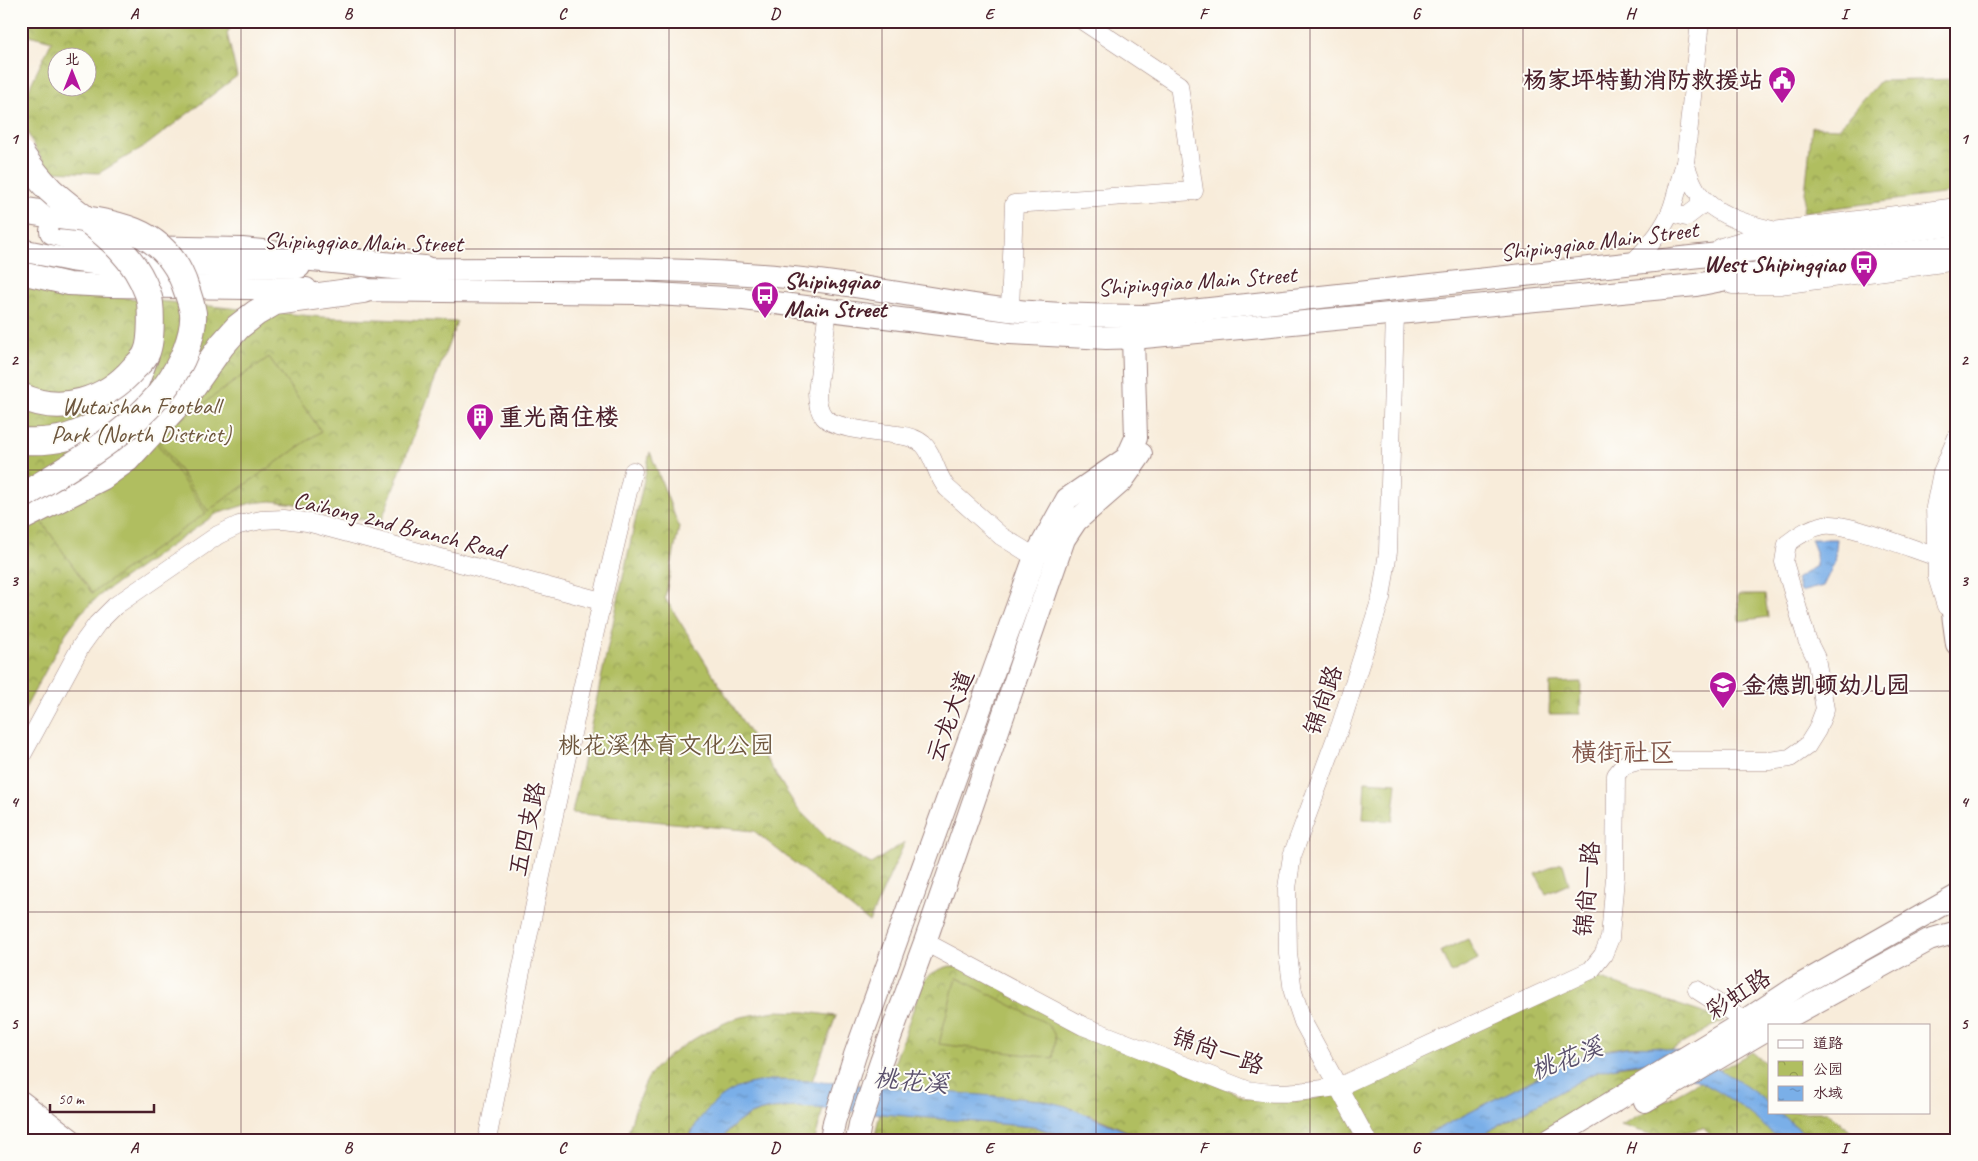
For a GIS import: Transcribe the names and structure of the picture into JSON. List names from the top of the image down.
{
  "streets": {
    "main road": ["Shipingqiao Main Street", "云龙大道", "彩虹路"],
    "street": [
      "Caihong 2nd Branch Road",
      "锦尚路",
      "五四支路",
      "锦尚一路"
    ]
  },
  "crossings": [
    ["Shipingqiao Main Street", "锦尚路"],
    ["Shipingqiao Main Street", "云龙大道"],
    ["Caihong 2nd Branch Road", "五四支路"],
    ["锦尚路", "锦尚一路"],
    ["云龙大道", "锦尚一路"]
  ],
  "districts": ["横街社区"],
  "water": ["桃花溪"],
  "parks": ["Wutaishan Football Park (North District)", "桃花溪体育文化公园"],
  "places": {
    "public building": ["杨家坪特勤消防救援站"],
    "bus stop": ["West Shipingqiao", "Shipingqiao Main Street"],
    "building": ["重光商住楼"],
    "school or university": ["金德凯顿幼儿园"]
  },
  "legend": ["道路", "公园", "水域"],
  "scale_bar": "50 m",
  "north": "top",
  "grid": {
    "columns": [
      "A",
      "B",
      "C",
      "D",
      "E",
      "F",
      "G",
      "H",
      "I"
    ],
    "rows": [
      "1",
      "2",
      "3",
      "4",
      "5"
    ]
  }
}
